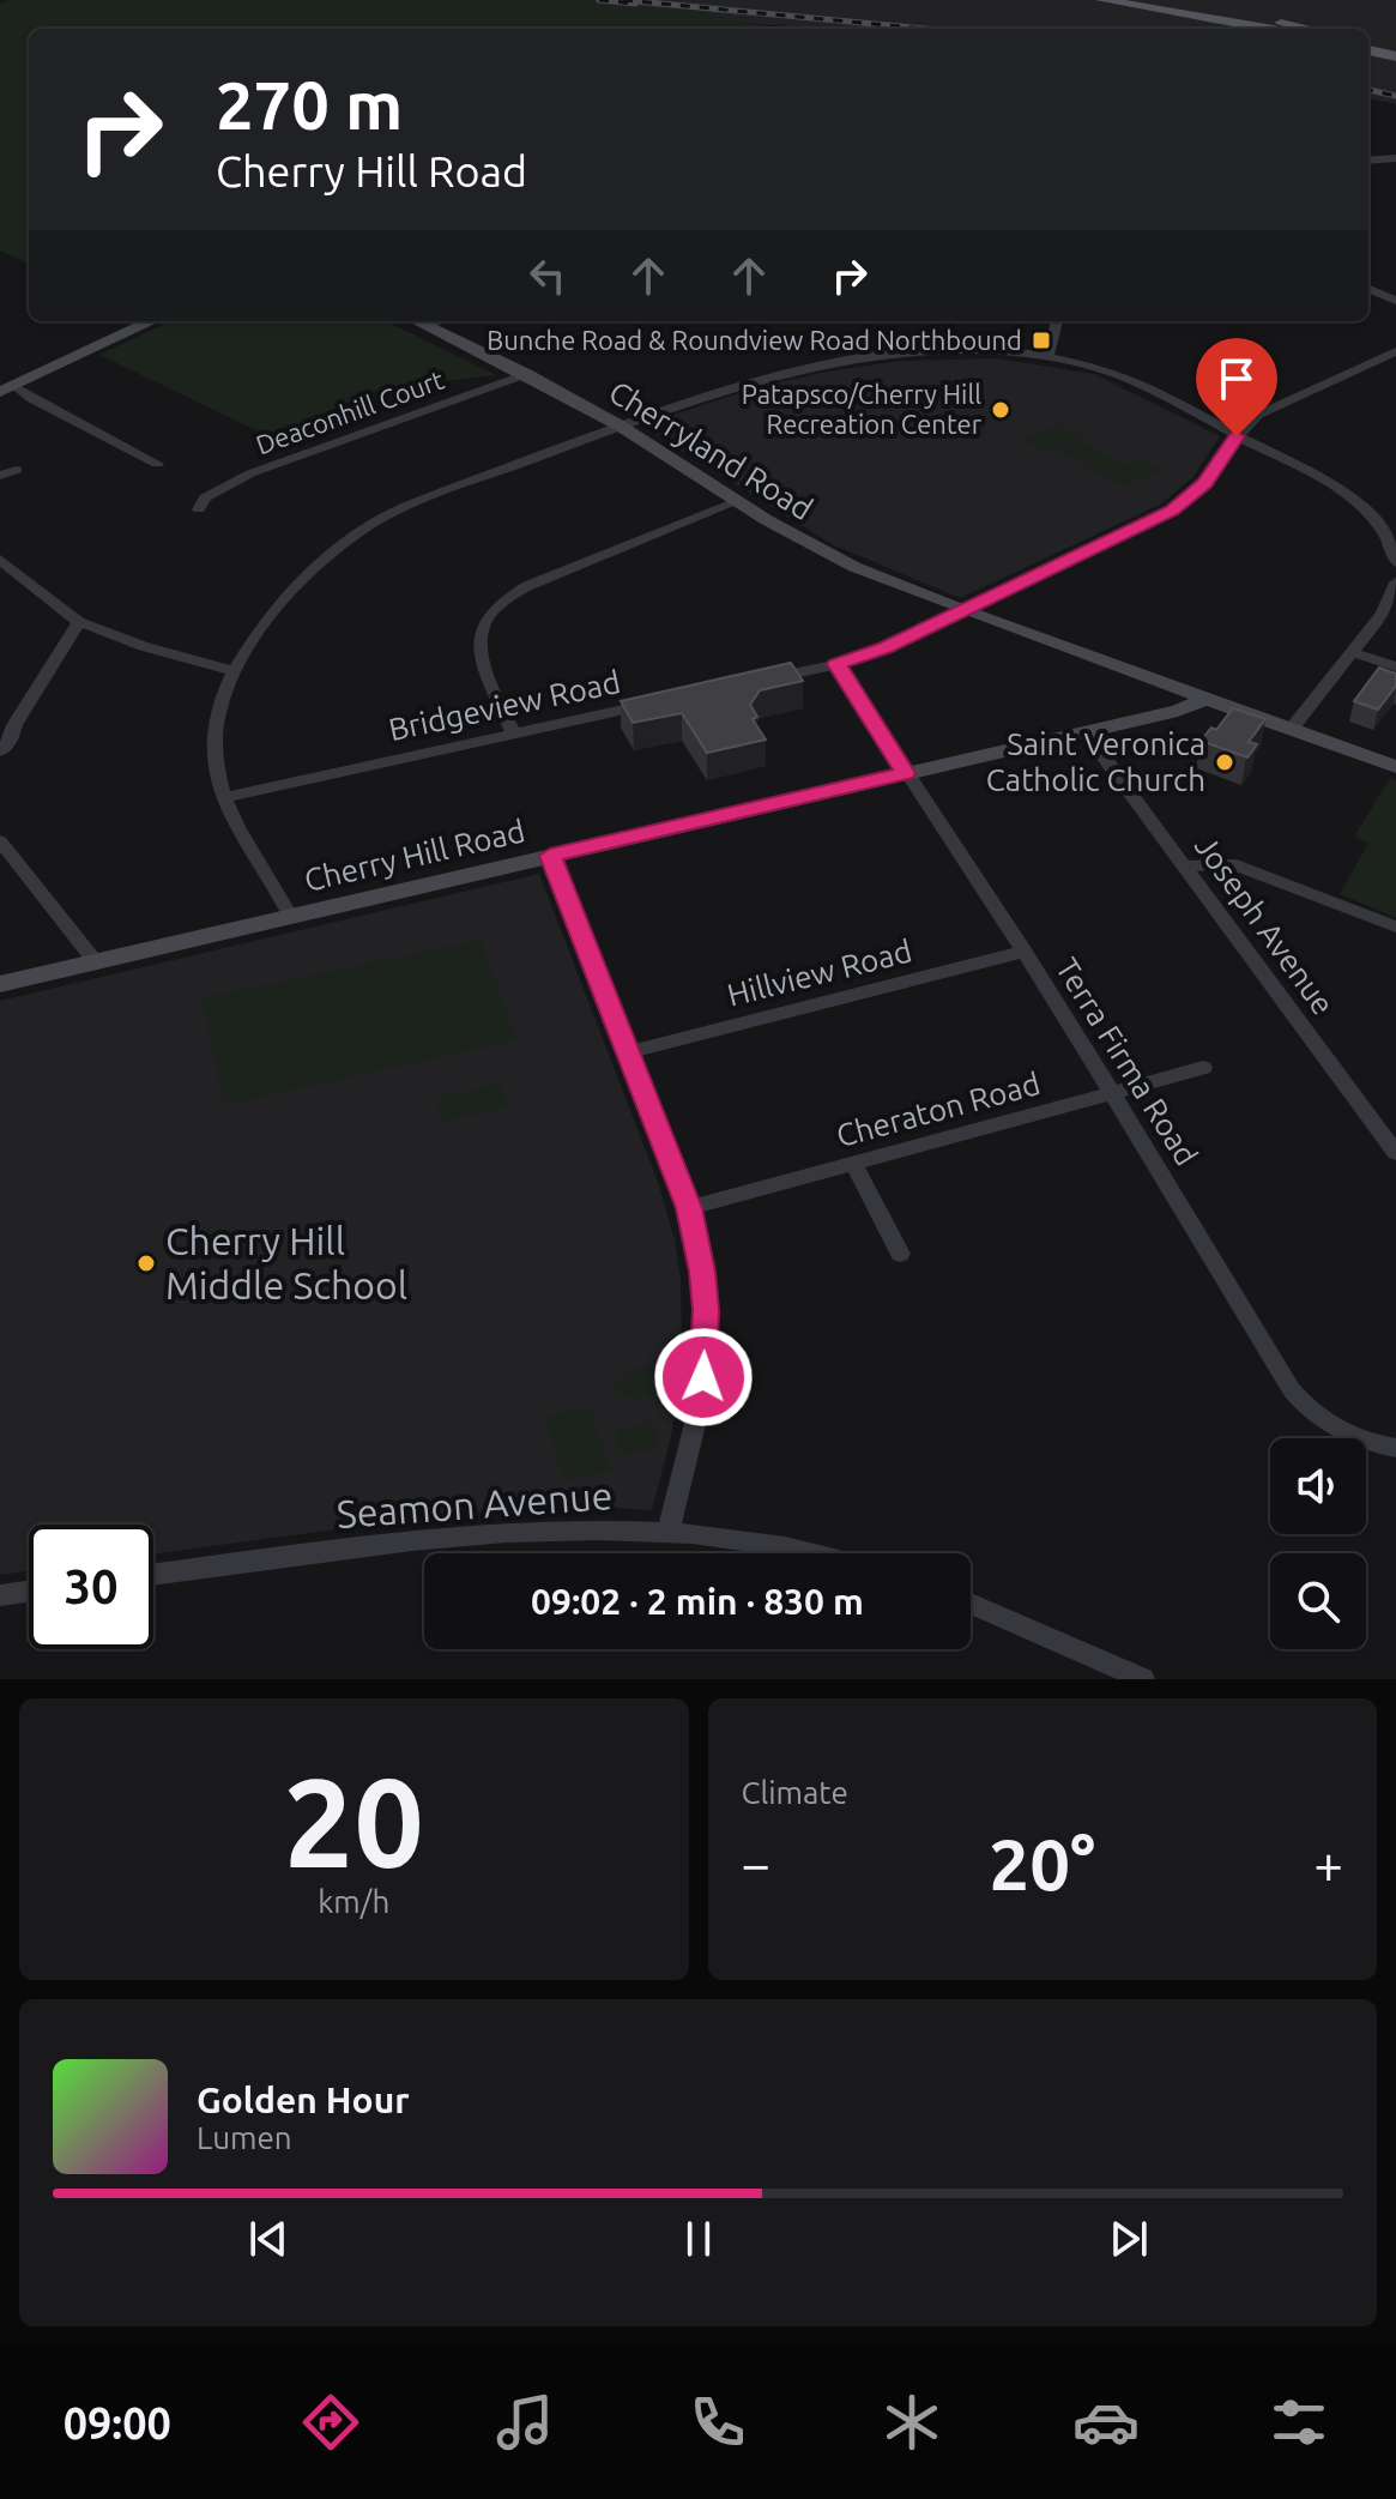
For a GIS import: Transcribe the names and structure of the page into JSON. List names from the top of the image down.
{
  "streets": {
    "street": [
      "Deaconhill Court",
      "Cherryland Road",
      "Bridgeview Road",
      "Cherry Hill Road",
      "Joseph Avenue",
      "Hillview Road",
      "Terra Firma Road",
      "Cheraton Road",
      "Seamon Avenue"
    ]
  },
  "crossings": [
    ["Deaconhill Court", "Cherryland Road"],
    ["Cherryland Road", "Cherry Hill Road"],
    ["Cherry Hill Road", "Joseph Avenue"],
    ["Cherry Hill Road", "Terra Firma Road"],
    ["Hillview Road", "Terra Firma Road"],
    ["Terra Firma Road", "Cheraton Road"]
  ],
  "places": {
    "transit": ["Bunche Road & Roundview Road Northbound"],
    "other": ["Patapsco/Cherry Hill Recreation Center", "Saint Veronica Catholic Church", "Cherry Hill Middle School"]
  },
  "page": {
    "turn": ["270 m", "Cherry Hill Road"],
    "limit": "30",
    "trip": "09:02 · 2 min · 830 m",
    "tile": [
      ["20", "km/h"],
      "Climate"
    ],
    "heat": ["−", "20°", "+"],
    "song": ["Golden Hour", "Lumen"],
    "tabs": "09:00"
  }
}
